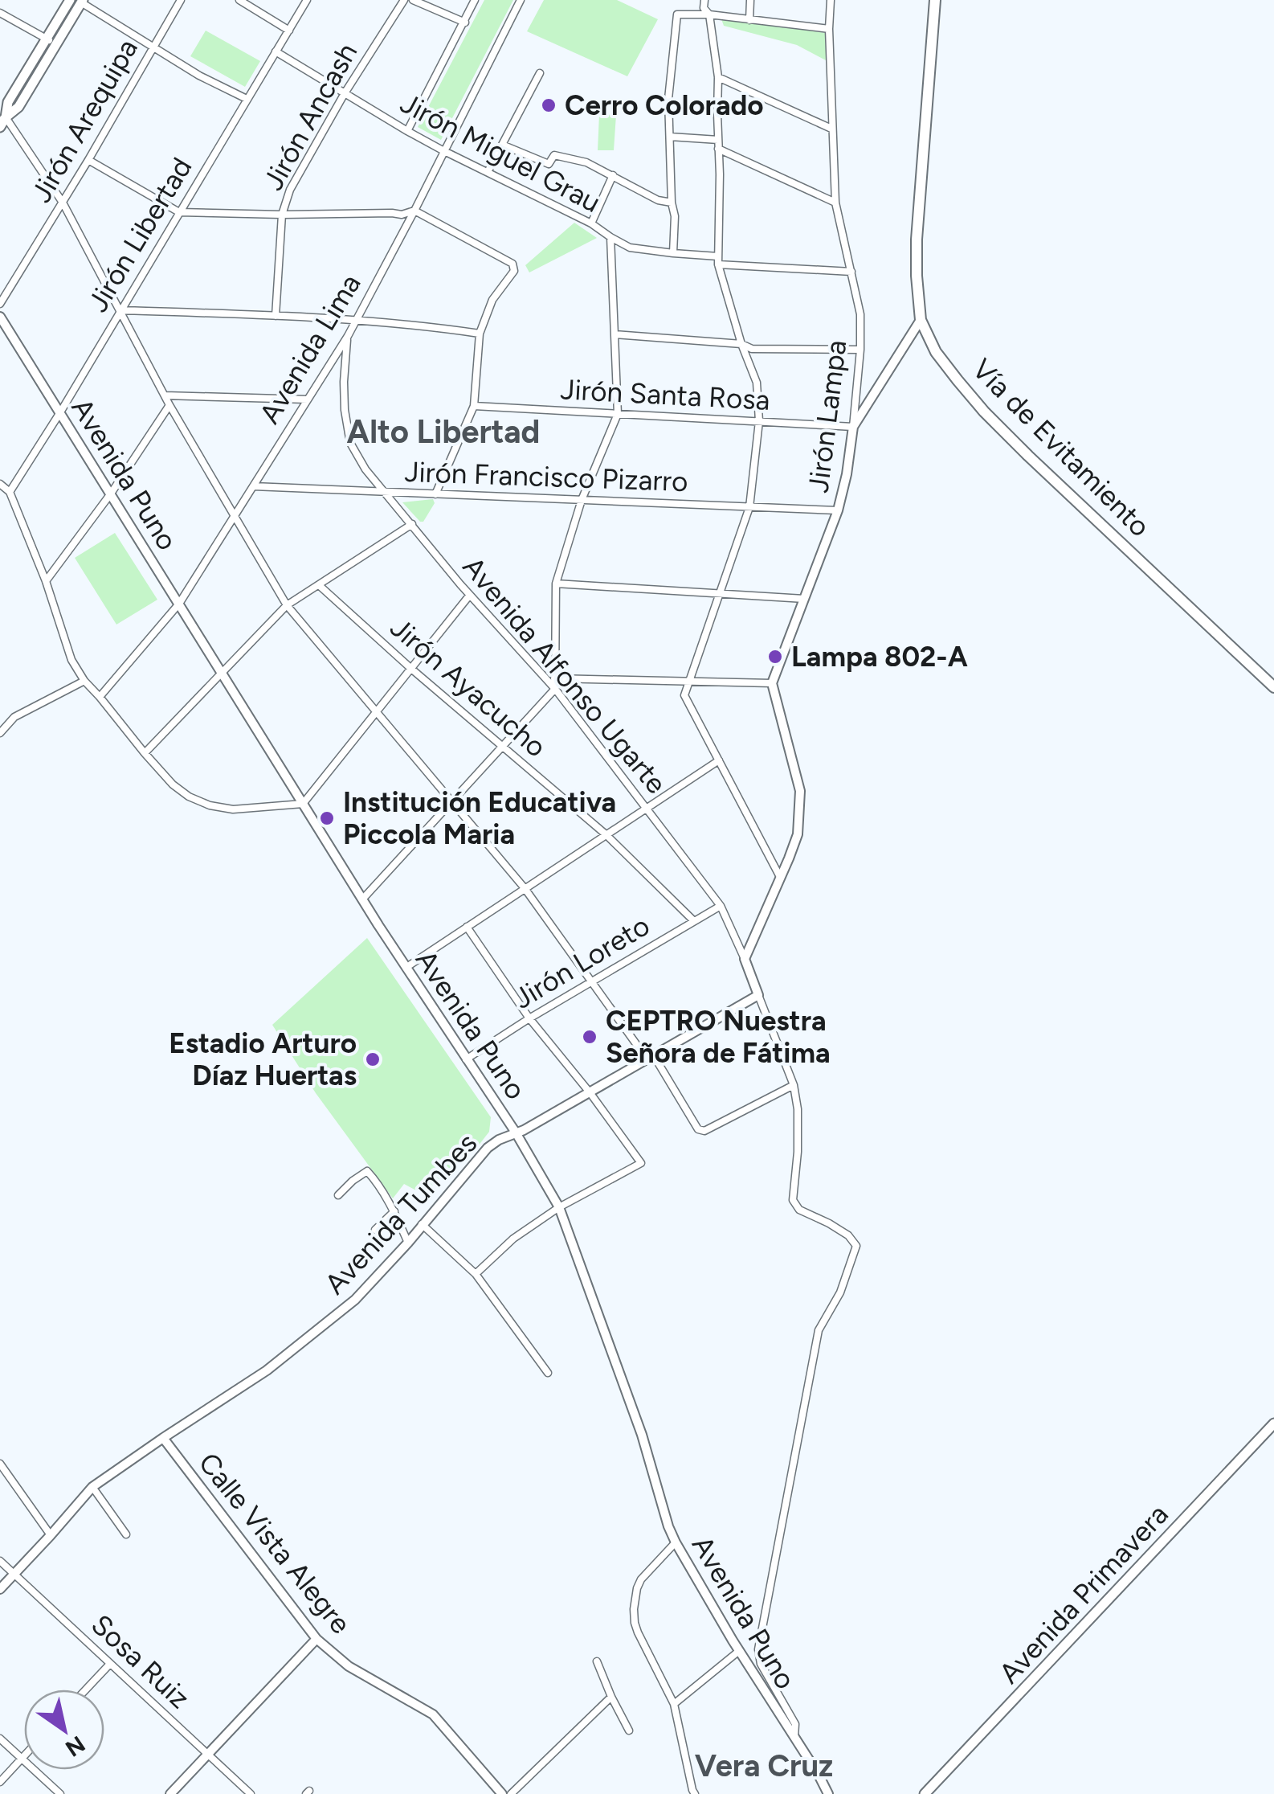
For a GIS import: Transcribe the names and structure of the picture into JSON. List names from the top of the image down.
{
  "streets": {
    "highway": ["Vía de Evitamiento"],
    "main road": ["Avenida Primavera"],
    "street": [
      "Jirón Ancash",
      "Jirón Arequipa",
      "Jirón Miguel Grau",
      "Jirón Libertad",
      "Avenida Lima",
      "Jirón Santa Rosa",
      "Jirón Lampa",
      "Avenida Puno",
      "Jirón Francisco Pizarro",
      "Avenida Alfonso Ugarte",
      "Jirón Ayacucho",
      "Jirón Loreto",
      "Avenida Tumbes",
      "Calle Vista Alegre",
      "Sosa Ruiz"
    ]
  },
  "crossings": [
    ["Jirón Ancash", "Jirón Miguel Grau"],
    ["Jirón Miguel Grau", "Jirón Libertad"],
    ["Jirón Miguel Grau", "Avenida Lima"],
    ["Jirón Miguel Grau", "Jirón Lampa"],
    ["Jirón Libertad", "Avenida Puno"],
    ["Avenida Lima", "Avenida Puno"],
    ["Avenida Lima", "Jirón Francisco Pizarro"],
    ["Avenida Lima", "Avenida Alfonso Ugarte"],
    ["Jirón Santa Rosa", "Jirón Lampa"],
    ["Jirón Lampa", "Jirón Francisco Pizarro"],
    ["Avenida Puno", "Avenida Alfonso Ugarte"],
    ["Avenida Puno", "Jirón Loreto"],
    ["Avenida Puno", "Avenida Tumbes"],
    ["Jirón Francisco Pizarro", "Avenida Alfonso Ugarte"],
    ["Avenida Alfonso Ugarte", "Jirón Loreto"],
    ["Avenida Alfonso Ugarte", "Avenida Tumbes"],
    ["Jirón Ayacucho", "Jirón Loreto"],
    ["Avenida Tumbes", "Calle Vista Alegre"],
    ["Avenida Tumbes", "Sosa Ruiz"]
  ],
  "districts": ["Alto Libertad", "Vera Cruz"],
  "places": [
    "Cerro Colorado",
    "Lampa 802-A",
    "Institución Educativa Piccola Maria",
    "CEPTRO Nuestra Señora de Fátima",
    "Estadio Arturo Díaz Huertas"
  ],
  "north": "bottom right"
}
